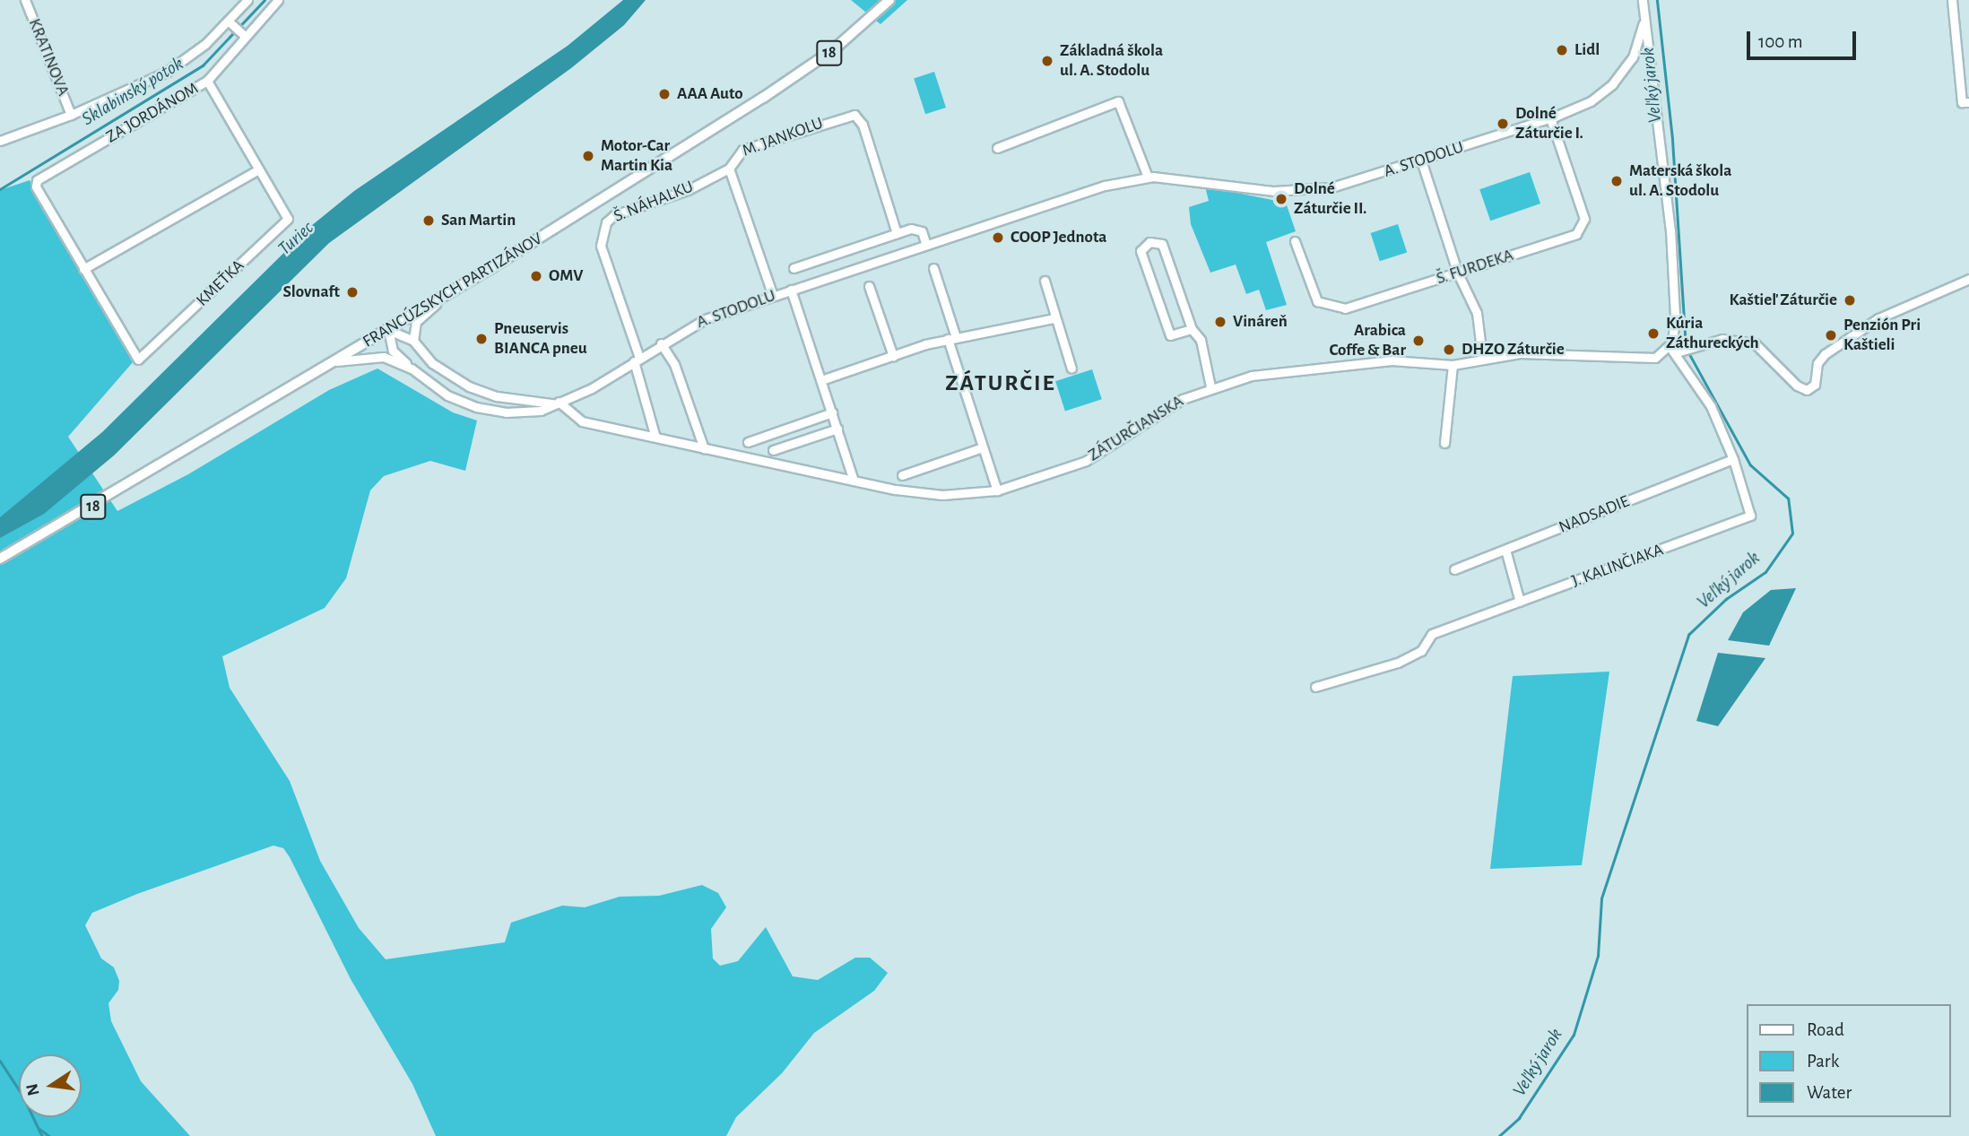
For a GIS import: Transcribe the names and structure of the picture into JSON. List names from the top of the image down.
{
  "streets": {
    "main road": ["18", "FRANCÚZSKYCH PARTIZÁNOV"],
    "street": [
      "KRATINOVA",
      "ZA JORDÁNOM",
      "M. JANKOLU",
      "A. STODOLU",
      "Š. NÁHALKU",
      "Š. FURDEKA",
      "KMEŤKA",
      "ZÁTURČIANSKA",
      "NADSADIE",
      "J. KALINČIAKA"
    ]
  },
  "crossings": [
    ["ZA JORDÁNOM", "KMEŤKA"],
    ["M. JANKOLU", "A. STODOLU"],
    ["M. JANKOLU", "Š. NÁHALKU"],
    ["A. STODOLU", "Š. NÁHALKU"],
    ["A. STODOLU", "Š. FURDEKA"],
    ["A. STODOLU", "ZÁTURČIANSKA"],
    ["ZÁTURČIANSKA", "J. KALINČIAKA"],
    ["NADSADIE", "J. KALINČIAKA"]
  ],
  "districts": ["ZÁTURČIE"],
  "water": ["Veľký jarok", "Sklabinský potok", "Turiec"],
  "places": [
    "Lidl",
    "Základná škola ul. A. Stodolu",
    "AAA Auto",
    "Dolné Záturčie I.",
    "Motor-Car Martin Kia",
    "Materská škola ul. A. Stodolu",
    "Dolné Záturčie II.",
    "San Martin",
    "COOP Jednota",
    "OMV",
    "Slovnaft",
    "Kaštieľ Záturčie",
    "Vináreň",
    "Kúria Záthureckých",
    "Penzión Pri Kaštieli",
    "Pneuservis BIANCA pneu",
    "Arabica Coffe & Bar",
    "DHZO Záturčie"
  ],
  "legend": ["Road", "Park", "Water"],
  "scale_bar": "100 m",
  "north": "left"
}
